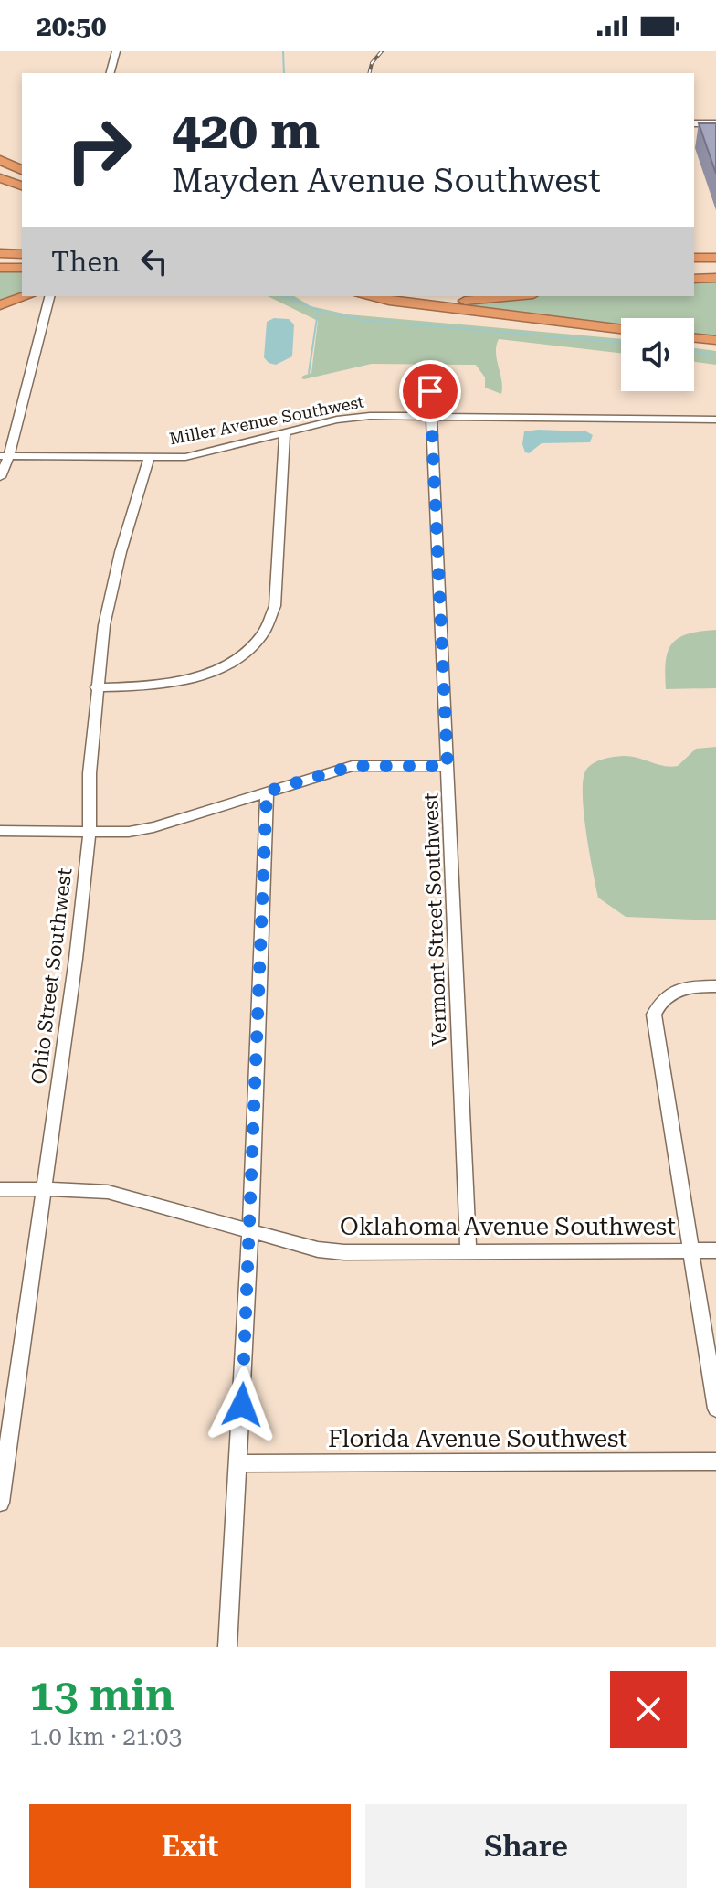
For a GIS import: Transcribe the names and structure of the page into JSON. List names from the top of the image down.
{
  "streets": {
    "street": [
      "Miller Avenue Southwest",
      "Vermont Street Southwest",
      "Ohio Street Southwest",
      "Oklahoma Avenue Southwest",
      "Florida Avenue Southwest"
    ]
  },
  "crossings": [
    ["Miller Avenue Southwest", "Vermont Street Southwest"],
    ["Miller Avenue Southwest", "Ohio Street Southwest"],
    ["Vermont Street Southwest", "Oklahoma Avenue Southwest"],
    ["Ohio Street Southwest", "Oklahoma Avenue Southwest"]
  ],
  "page": {
    "status": "20:50",
    "turn": ["420 m", "Mayden Avenue Southwest"],
    "then": "Then",
    "heading": ["13 min", "1.0 km · 21:03"],
    "buttons": ["Exit", "Share"]
  }
}
